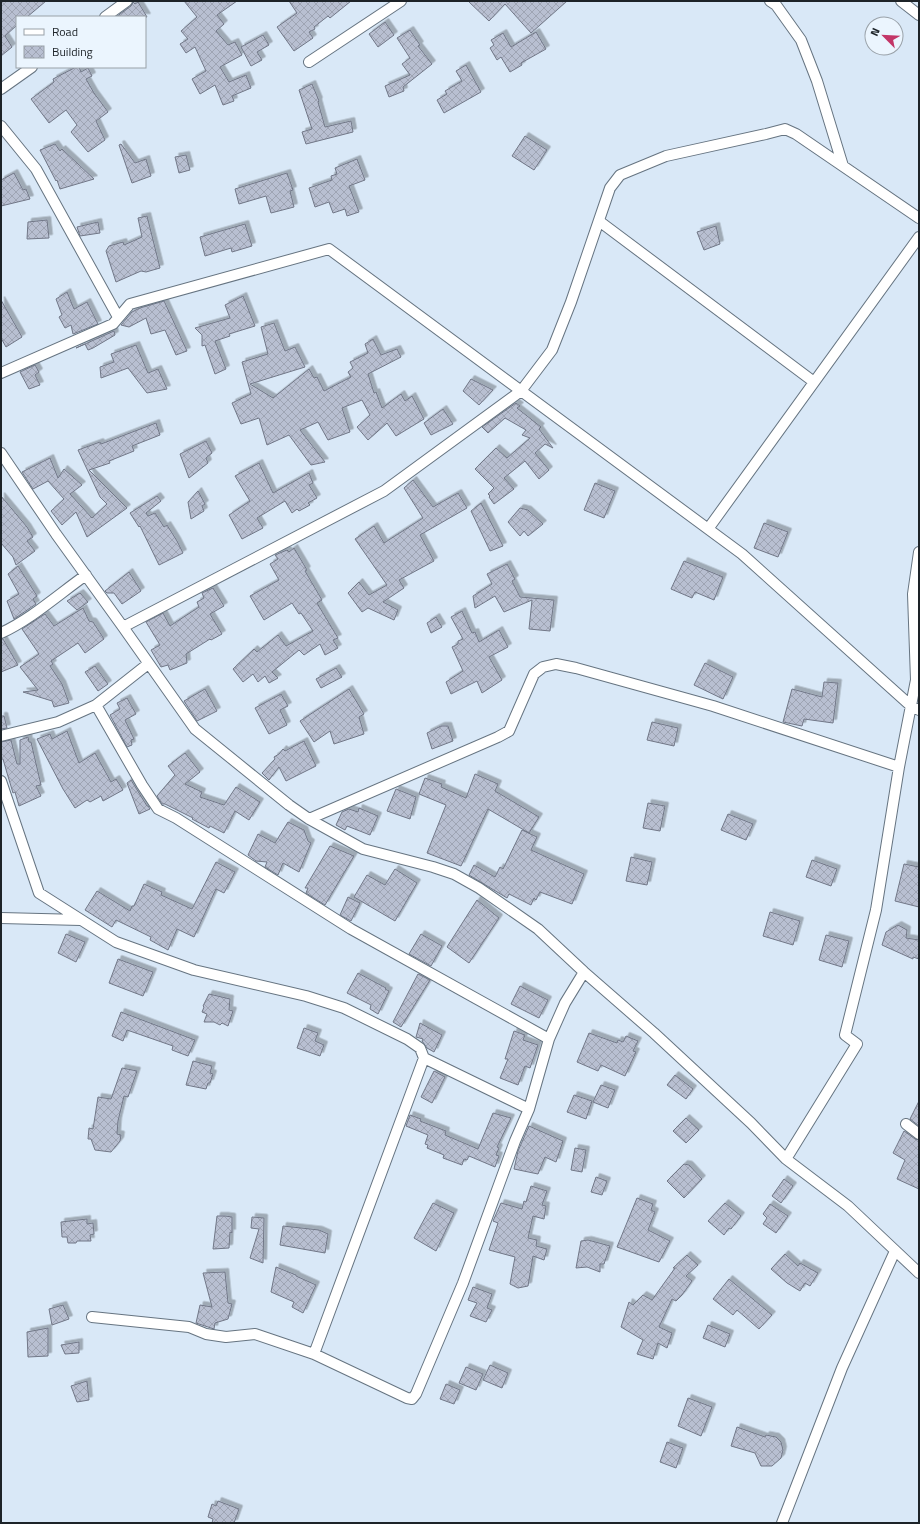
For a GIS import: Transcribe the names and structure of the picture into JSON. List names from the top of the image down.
{
  "legend": ["Road", "Building"],
  "north": "top left"
}
